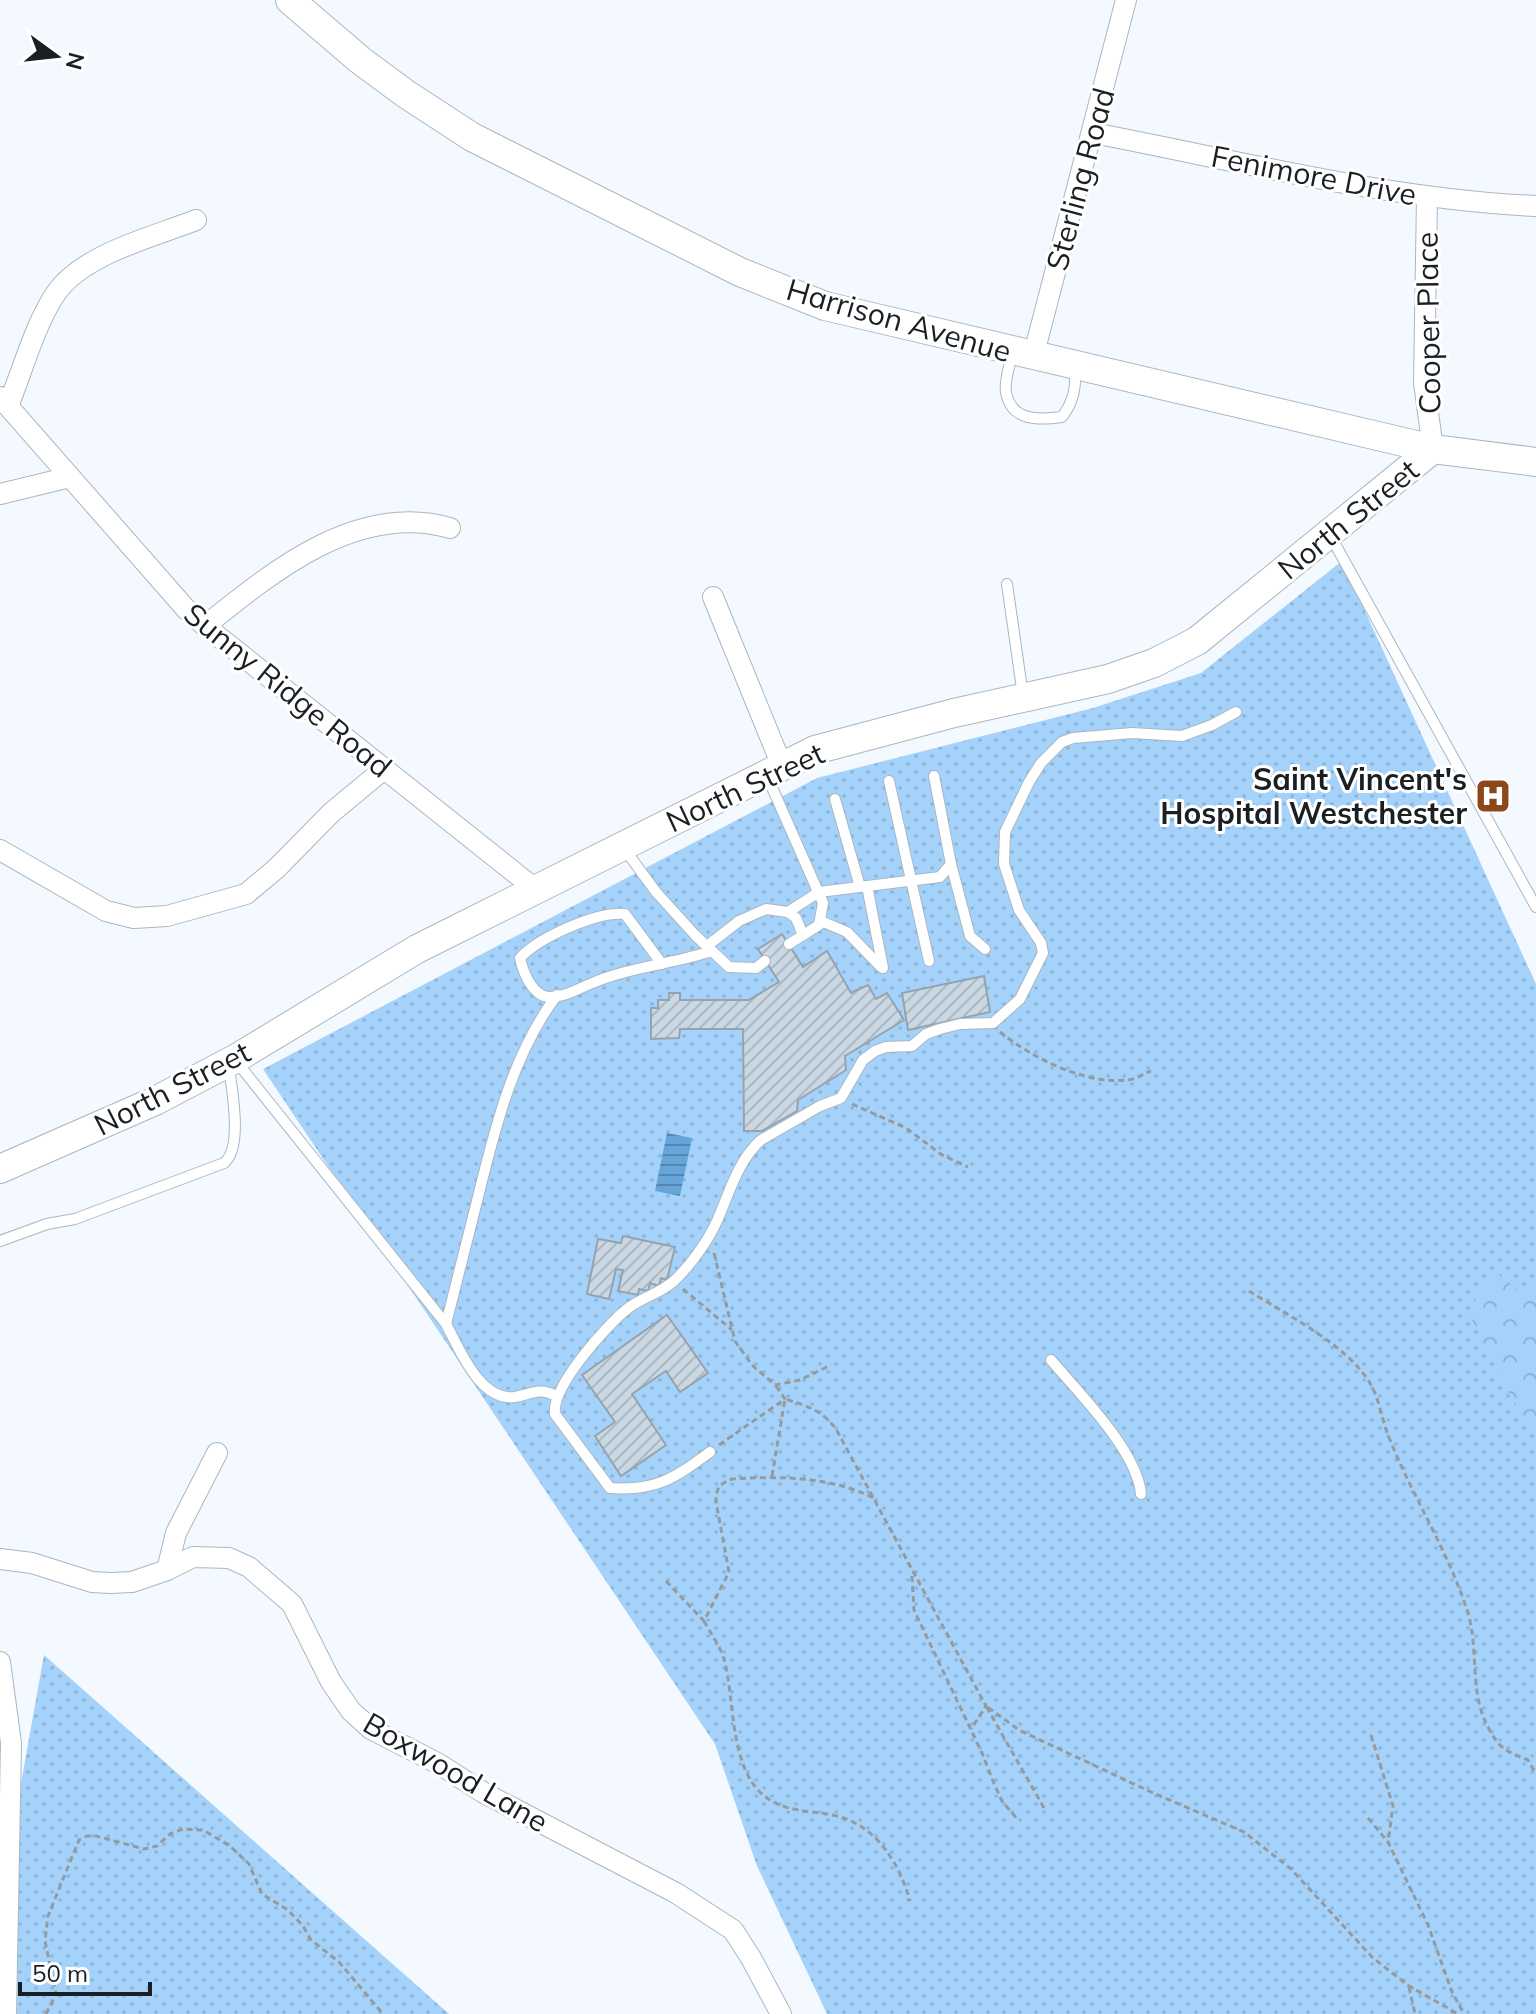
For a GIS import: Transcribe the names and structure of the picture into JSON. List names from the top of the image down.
{
  "streets": {
    "street": [
      "Fenimore Drive",
      "Sterling Road",
      "Harrison Avenue",
      "Cooper Place",
      "North Street",
      "Sunny Ridge Road",
      "Boxwood Lane"
    ]
  },
  "crossings": [
    ["Fenimore Drive", "Sterling Road"],
    ["Fenimore Drive", "Cooper Place"],
    ["Sterling Road", "Harrison Avenue"],
    ["Harrison Avenue", "Cooper Place"],
    ["Harrison Avenue", "North Street"],
    ["Cooper Place", "North Street"],
    ["North Street", "Sunny Ridge Road"]
  ],
  "places": {
    "hospital": ["Saint Vincent's Hospital Westchester"]
  },
  "scale_bar": "50 m",
  "north": "right"
}
